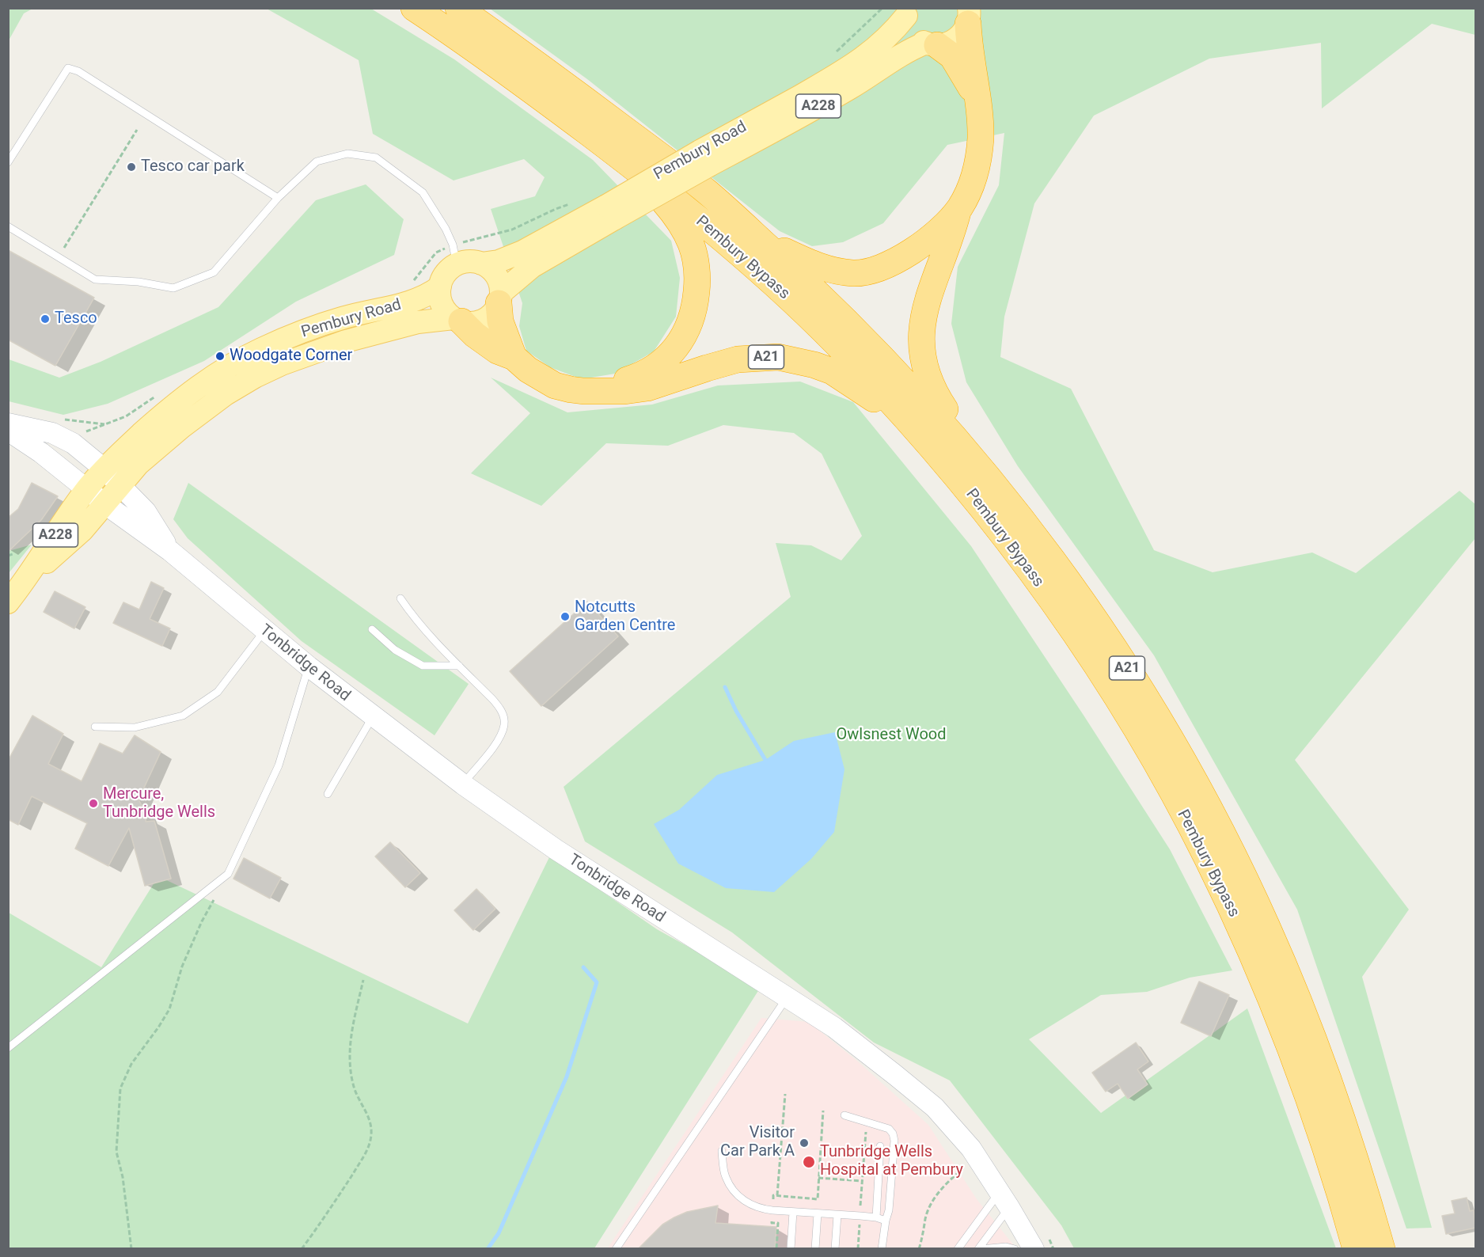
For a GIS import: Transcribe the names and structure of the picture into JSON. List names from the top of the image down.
{
  "streets": {
    "highway": ["Pembury Bypass", "A21"],
    "main road": ["A228", "Pembury Road"],
    "street": ["Tonbridge Road"]
  },
  "crossings": [
    ["A228", "Pembury Road"],
    ["A228", "Tonbridge Road"],
    ["Pembury Road", "A21"],
    ["Pembury Road", "Tonbridge Road"],
    ["Pembury Bypass", "A21"]
  ],
  "parks": ["Owlsnest Wood"],
  "places": [
    "Tesco car park",
    "Tesco",
    "Woodgate Corner",
    "Notcutts Garden Centre",
    "Mercure, Tunbridge Wells",
    "Visitor Car Park A",
    "Tunbridge Wells Hospital at Pembury"
  ]
}
